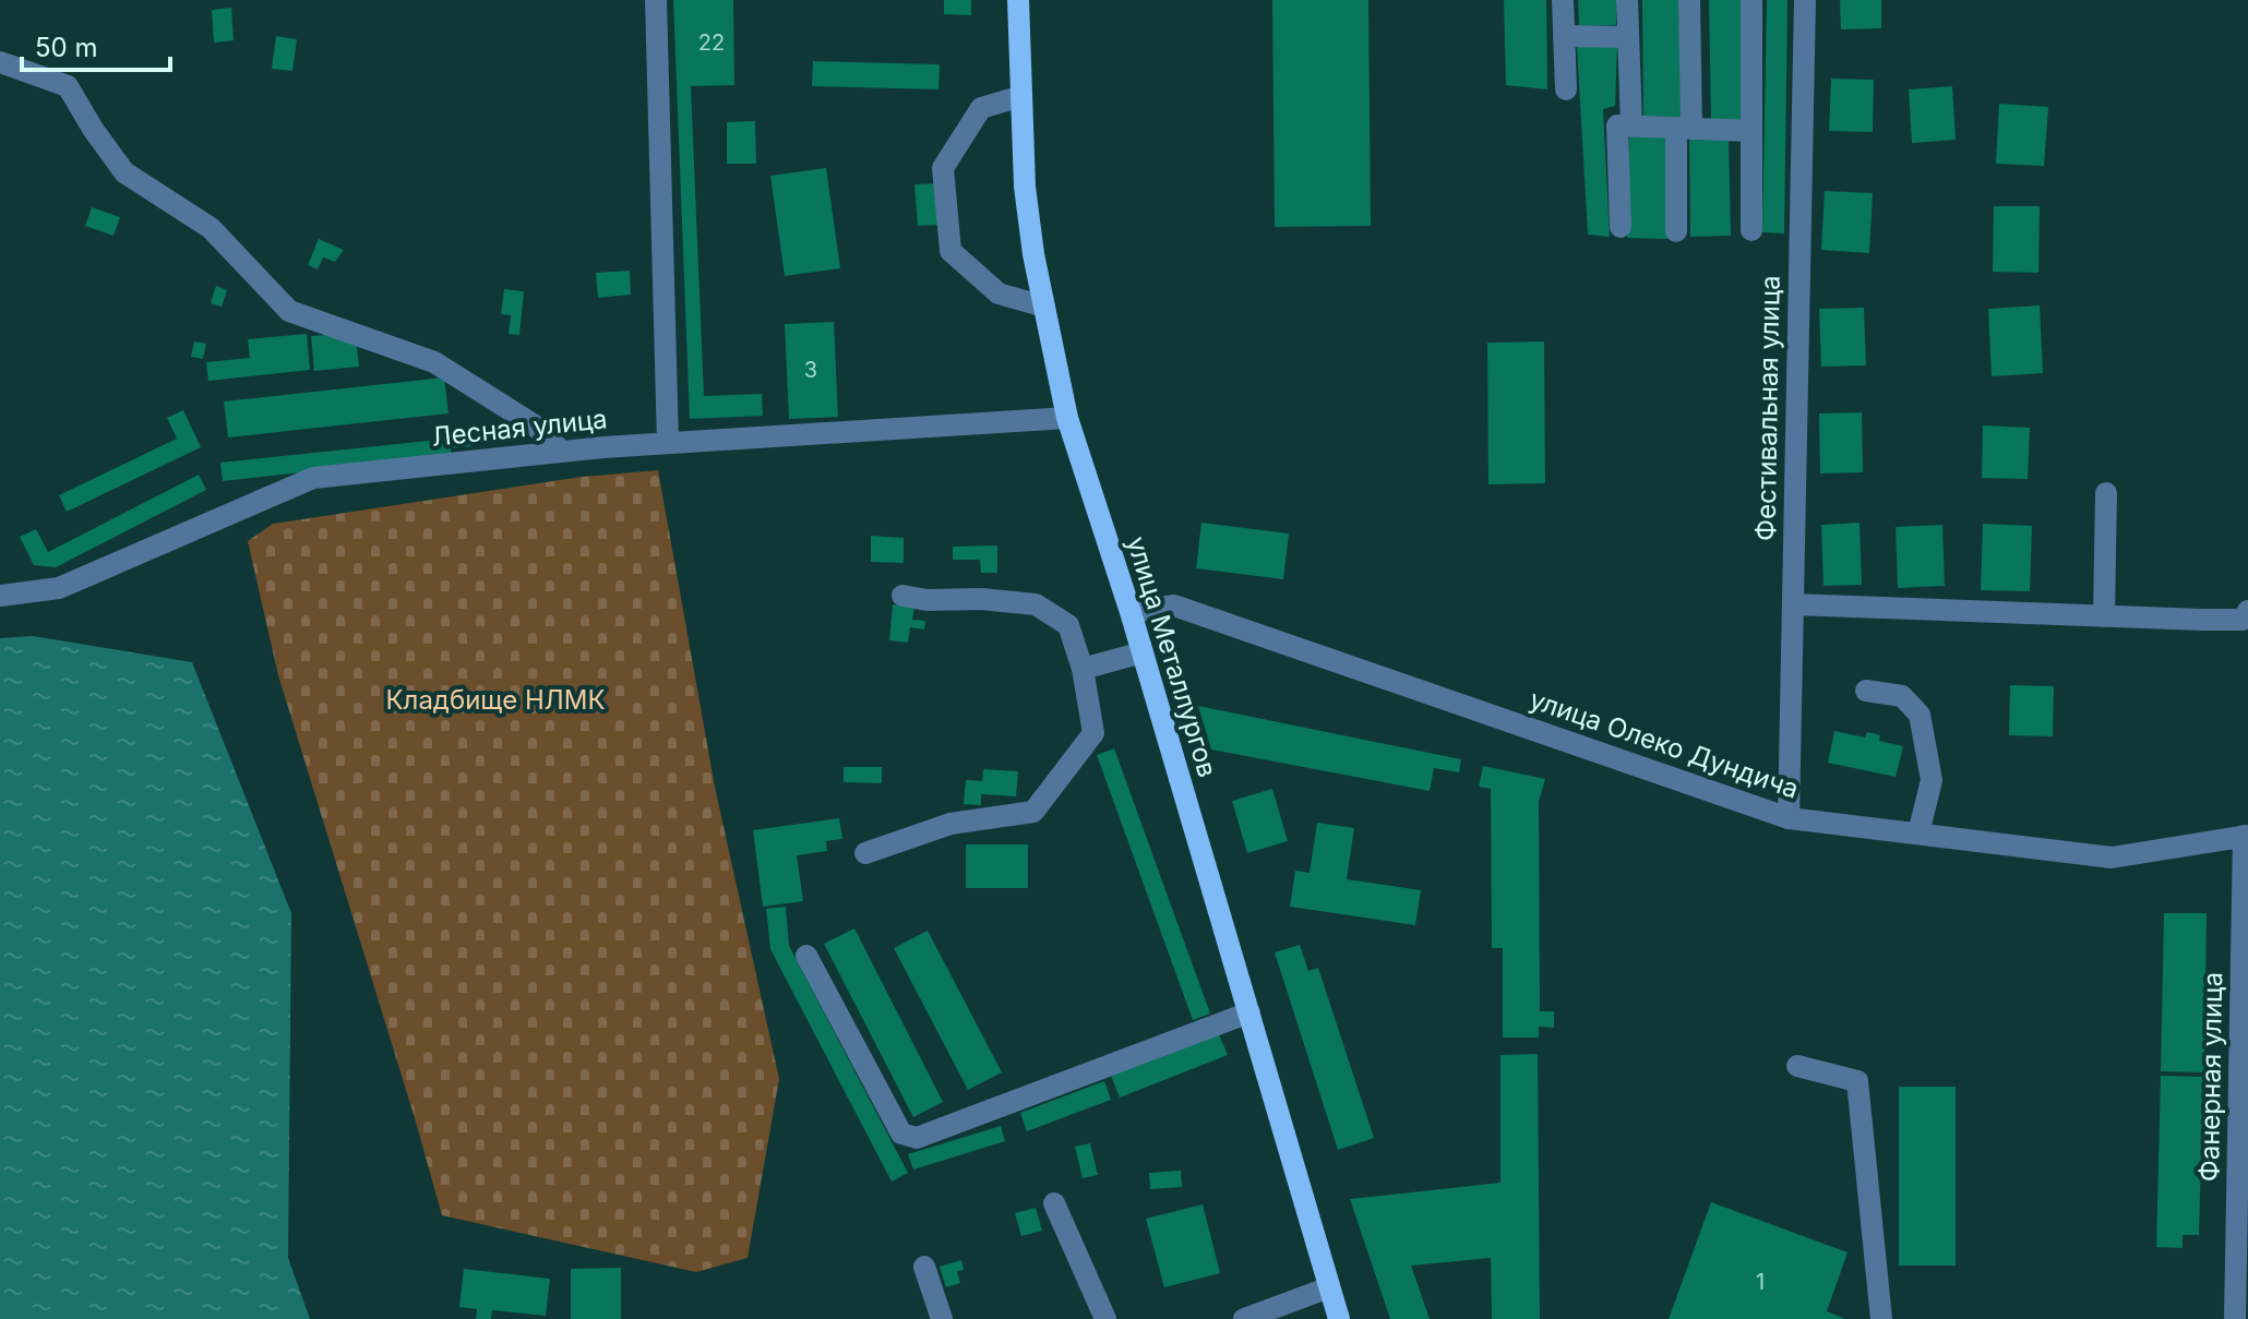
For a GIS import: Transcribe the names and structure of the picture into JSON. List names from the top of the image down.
{
  "streets": {
    "main road": ["улица Металлургов"],
    "street": [
      "Фестивальная улица",
      "Лесная улица",
      "улица Олеко Дундича",
      "Фанерная улица"
    ]
  },
  "crossings": [
    ["Фестивальная улица", "улица Олеко Дундича"],
    ["Лесная улица", "улица Металлургов"],
    ["улица Металлургов", "улица Олеко Дундича"],
    ["улица Олеко Дундича", "Фанерная улица"]
  ],
  "parks": ["Кладбище НЛМК"],
  "house_numbers": ["22", "3", "1"],
  "scale_bar": "50 m"
}
